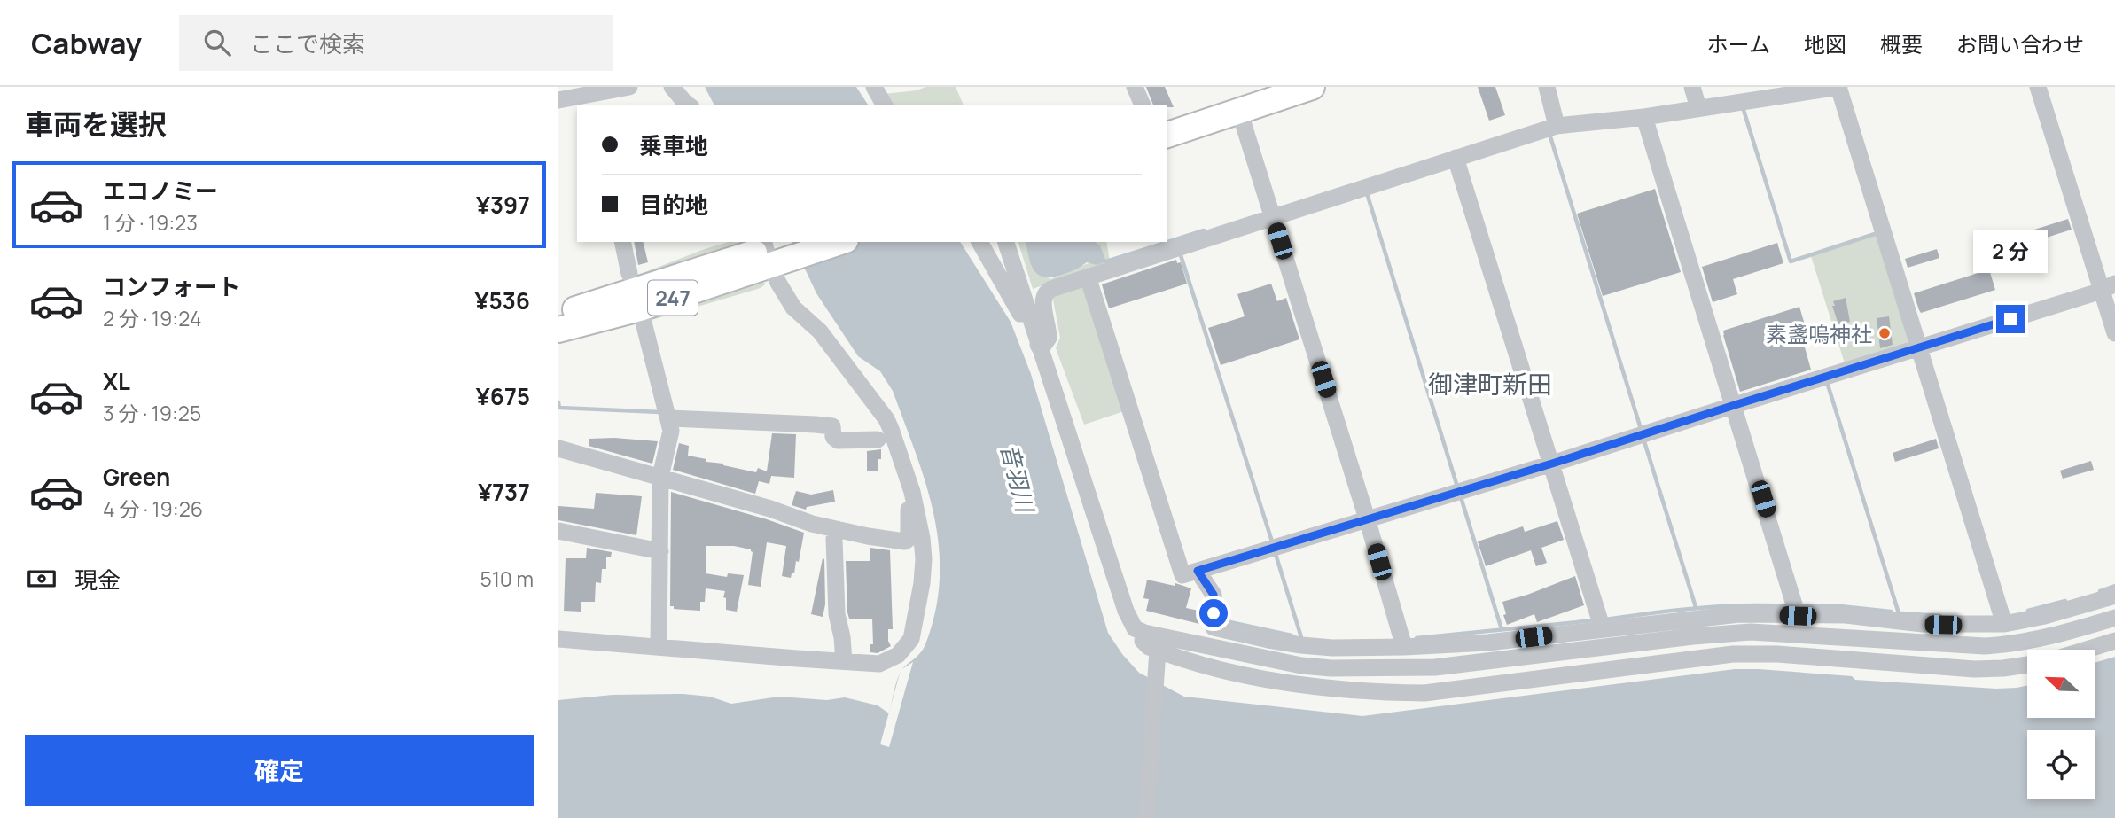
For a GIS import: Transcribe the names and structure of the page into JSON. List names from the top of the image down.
{
  "streets": {
    "highway": ["247"]
  },
  "districts": ["御津町新田"],
  "water": ["音羽川"],
  "places": ["素盞嗚神社"],
  "north": "top left",
  "page": {
    "header": "Cabway",
    "search": "ここで検索",
    "nav": [
      "ホーム",
      "地図",
      "概要",
      "お問い合わせ"
    ],
    "heading": "車両を選択",
    "banner": ["乗車地", "目的地"],
    "list": [
      {
        "name": "エコノミー",
        "note": "1 分 · 19:23",
        "value": "¥397"
      },
      {
        "name": "コンフォート",
        "note": "2 分 · 19:24",
        "value": "¥536"
      },
      {
        "name": "XL",
        "note": "3 分 · 19:25",
        "value": "¥675"
      },
      {
        "name": "Green",
        "note": "4 分 · 19:26",
        "value": "¥737"
      }
    ],
    "bubble": "2 分",
    "pay": ["現金", "510 m"],
    "buttons": "確定"
  }
}
